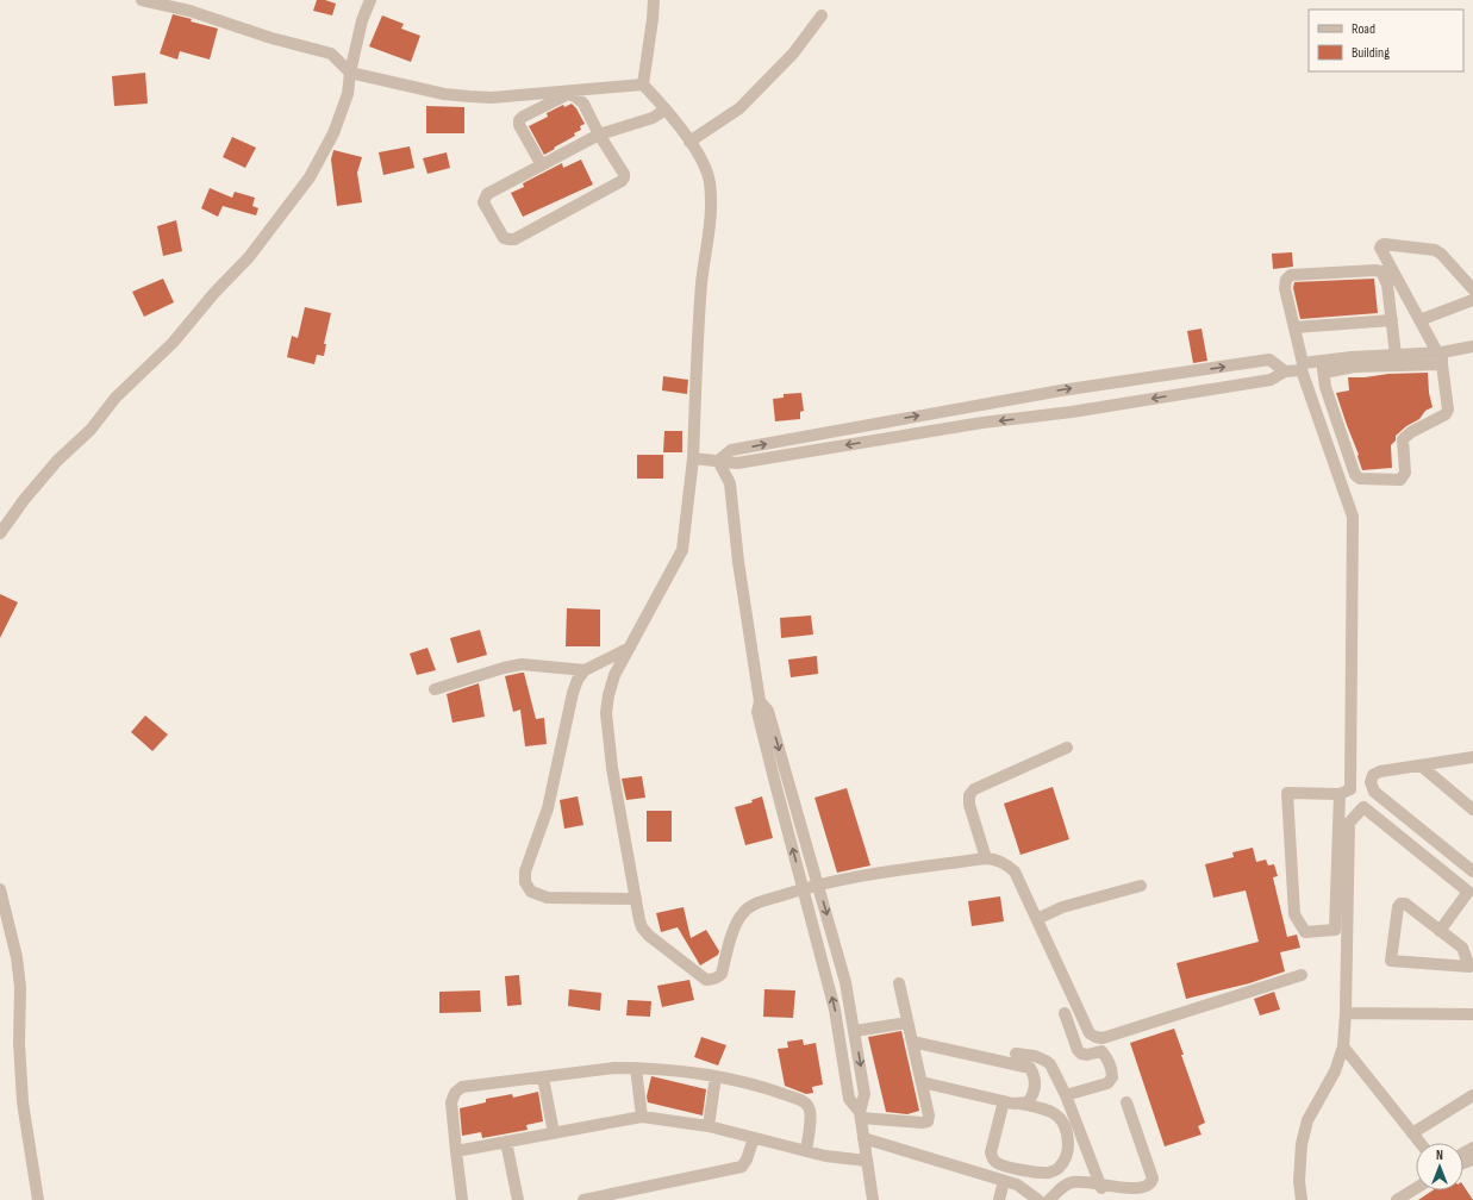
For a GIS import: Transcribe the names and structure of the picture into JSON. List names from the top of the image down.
{
  "legend": ["Road", "Building"],
  "north": "top"
}
